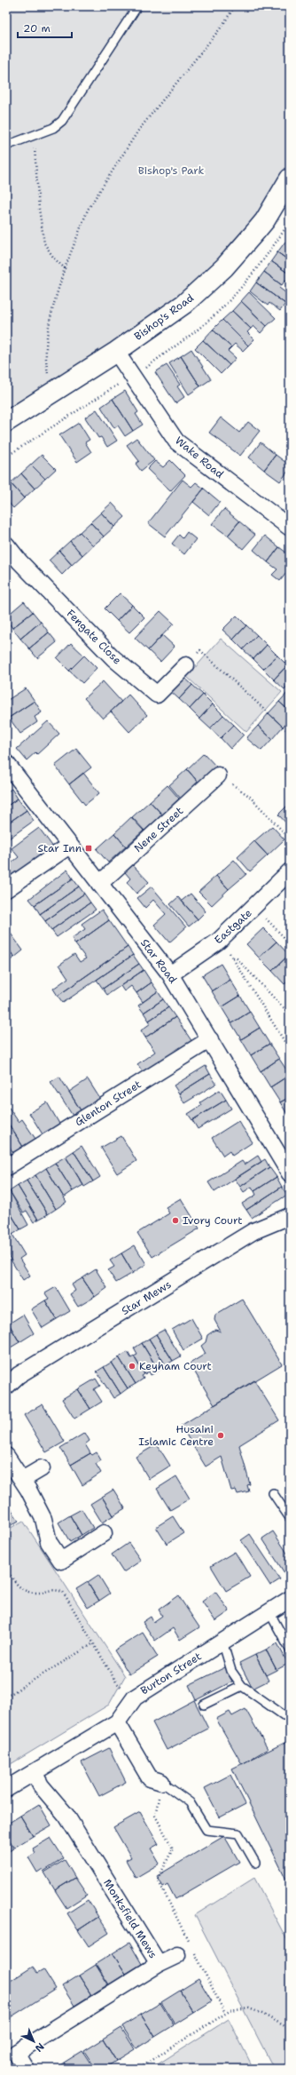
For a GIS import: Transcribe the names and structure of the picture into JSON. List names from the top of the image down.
{
  "streets": {
    "street": [
      "Bishop's Road",
      "Wake Road",
      "Fengate Close",
      "Nene Street",
      "Eastgate",
      "Star Road",
      "Glenton Street",
      "Star Mews",
      "Burton Street",
      "Monksfield Mews"
    ]
  },
  "crossings": [
    ["Bishop's Road", "Wake Road"],
    ["Nene Street", "Star Road"],
    ["Eastgate", "Star Road"],
    ["Star Road", "Glenton Street"],
    ["Burton Street", "Monksfield Mews"]
  ],
  "parks": ["Bishop's Park"],
  "places": {
    "transit": ["Star Inn"],
    "other": ["Ivory Court", "Keyham Court", "Husaini Islamic Centre"]
  },
  "scale_bar": "20 m",
  "north": "bottom right"
}
